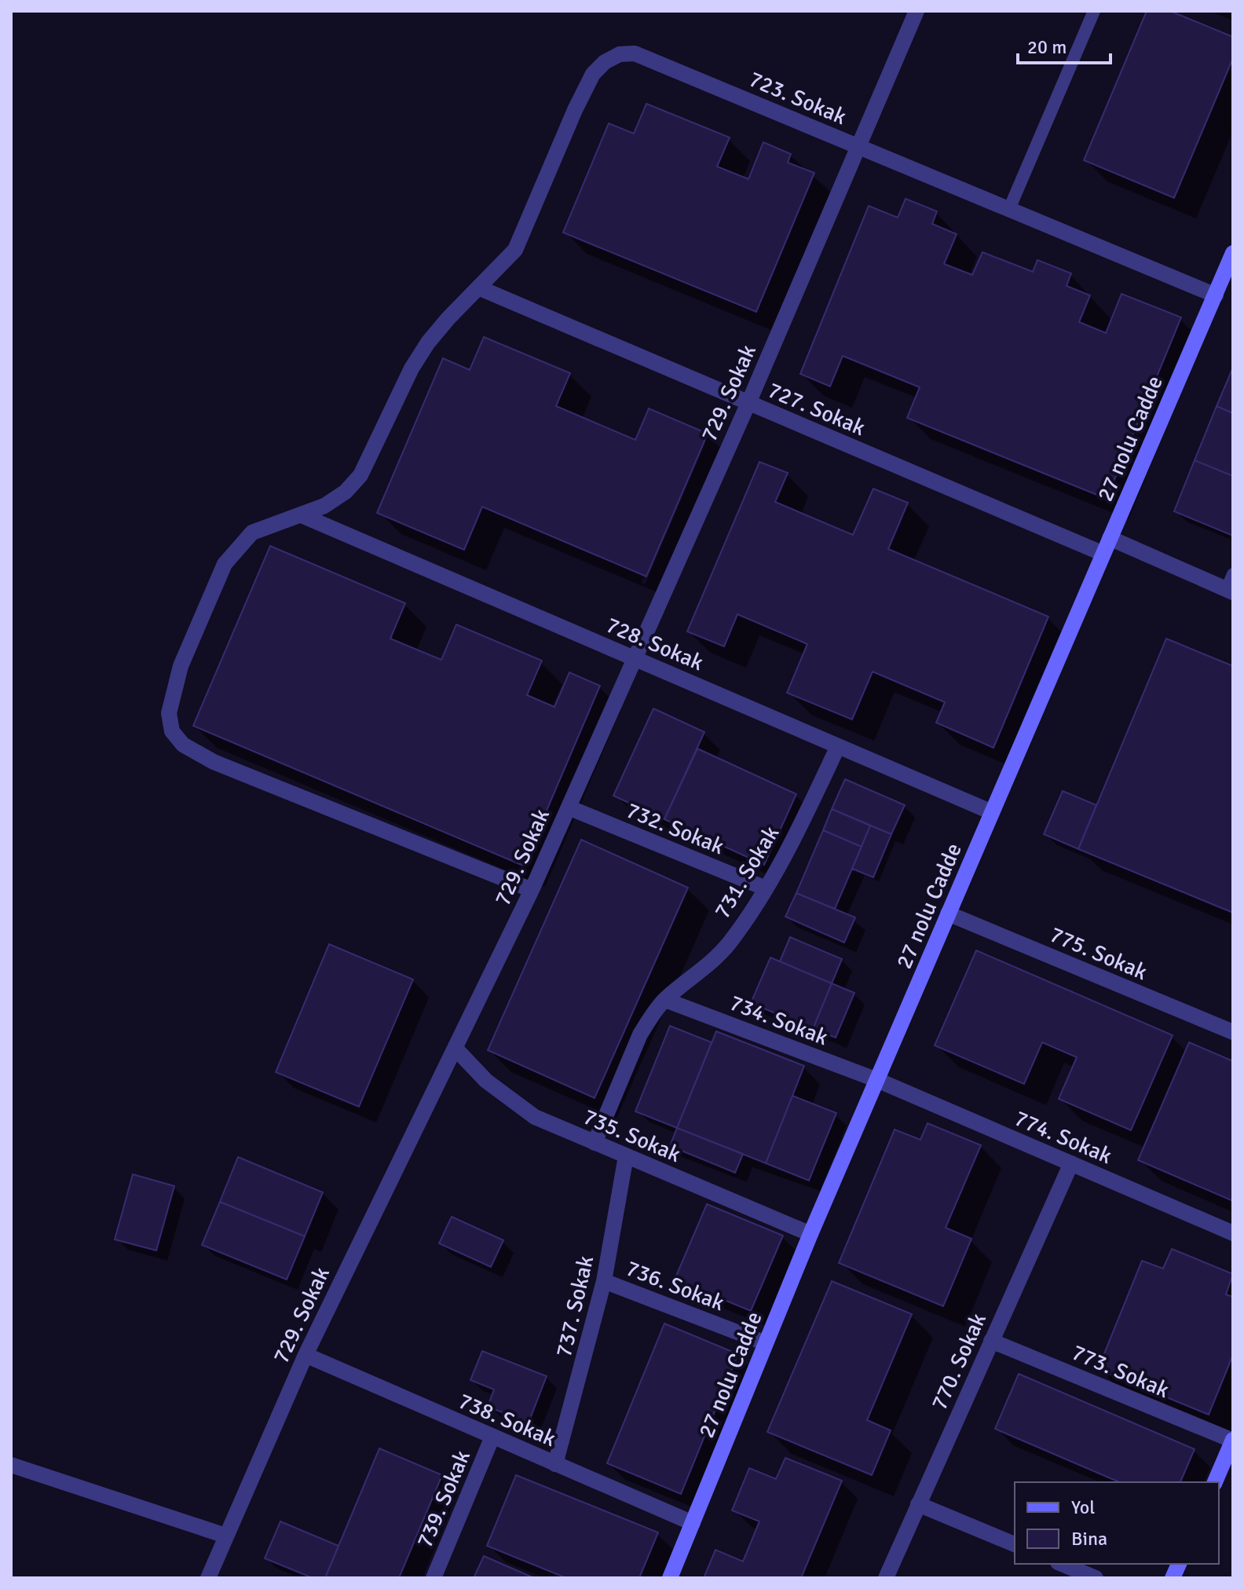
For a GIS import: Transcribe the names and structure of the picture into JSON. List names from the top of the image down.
{
  "streets": {
    "street": [
      "723. Sokak",
      "729. Sokak",
      "727. Sokak",
      "27 nolu Cadde",
      "728. Sokak",
      "732. Sokak",
      "731. Sokak",
      "775. Sokak",
      "734. Sokak",
      "735. Sokak",
      "774. Sokak",
      "736. Sokak",
      "737. Sokak",
      "770. Sokak",
      "773. Sokak",
      "738. Sokak",
      "739. Sokak"
    ]
  },
  "crossings": [
    ["723. Sokak", "729. Sokak"],
    ["723. Sokak", "727. Sokak"],
    ["723. Sokak", "27 nolu Cadde"],
    ["723. Sokak", "728. Sokak"],
    ["729. Sokak", "727. Sokak"],
    ["729. Sokak", "728. Sokak"],
    ["729. Sokak", "732. Sokak"],
    ["729. Sokak", "735. Sokak"],
    ["729. Sokak", "738. Sokak"],
    ["727. Sokak", "27 nolu Cadde"],
    ["27 nolu Cadde", "728. Sokak"],
    ["27 nolu Cadde", "775. Sokak"],
    ["27 nolu Cadde", "734. Sokak"],
    ["27 nolu Cadde", "735. Sokak"],
    ["27 nolu Cadde", "774. Sokak"],
    ["27 nolu Cadde", "736. Sokak"],
    ["27 nolu Cadde", "738. Sokak"],
    ["728. Sokak", "731. Sokak"],
    ["732. Sokak", "731. Sokak"],
    ["731. Sokak", "734. Sokak"],
    ["731. Sokak", "735. Sokak"],
    ["734. Sokak", "774. Sokak"],
    ["735. Sokak", "737. Sokak"],
    ["774. Sokak", "770. Sokak"],
    ["736. Sokak", "737. Sokak"],
    ["737. Sokak", "738. Sokak"],
    ["770. Sokak", "773. Sokak"],
    ["738. Sokak", "739. Sokak"]
  ],
  "legend": ["Yol", "Bina"],
  "scale_bar": "20 m"
}
